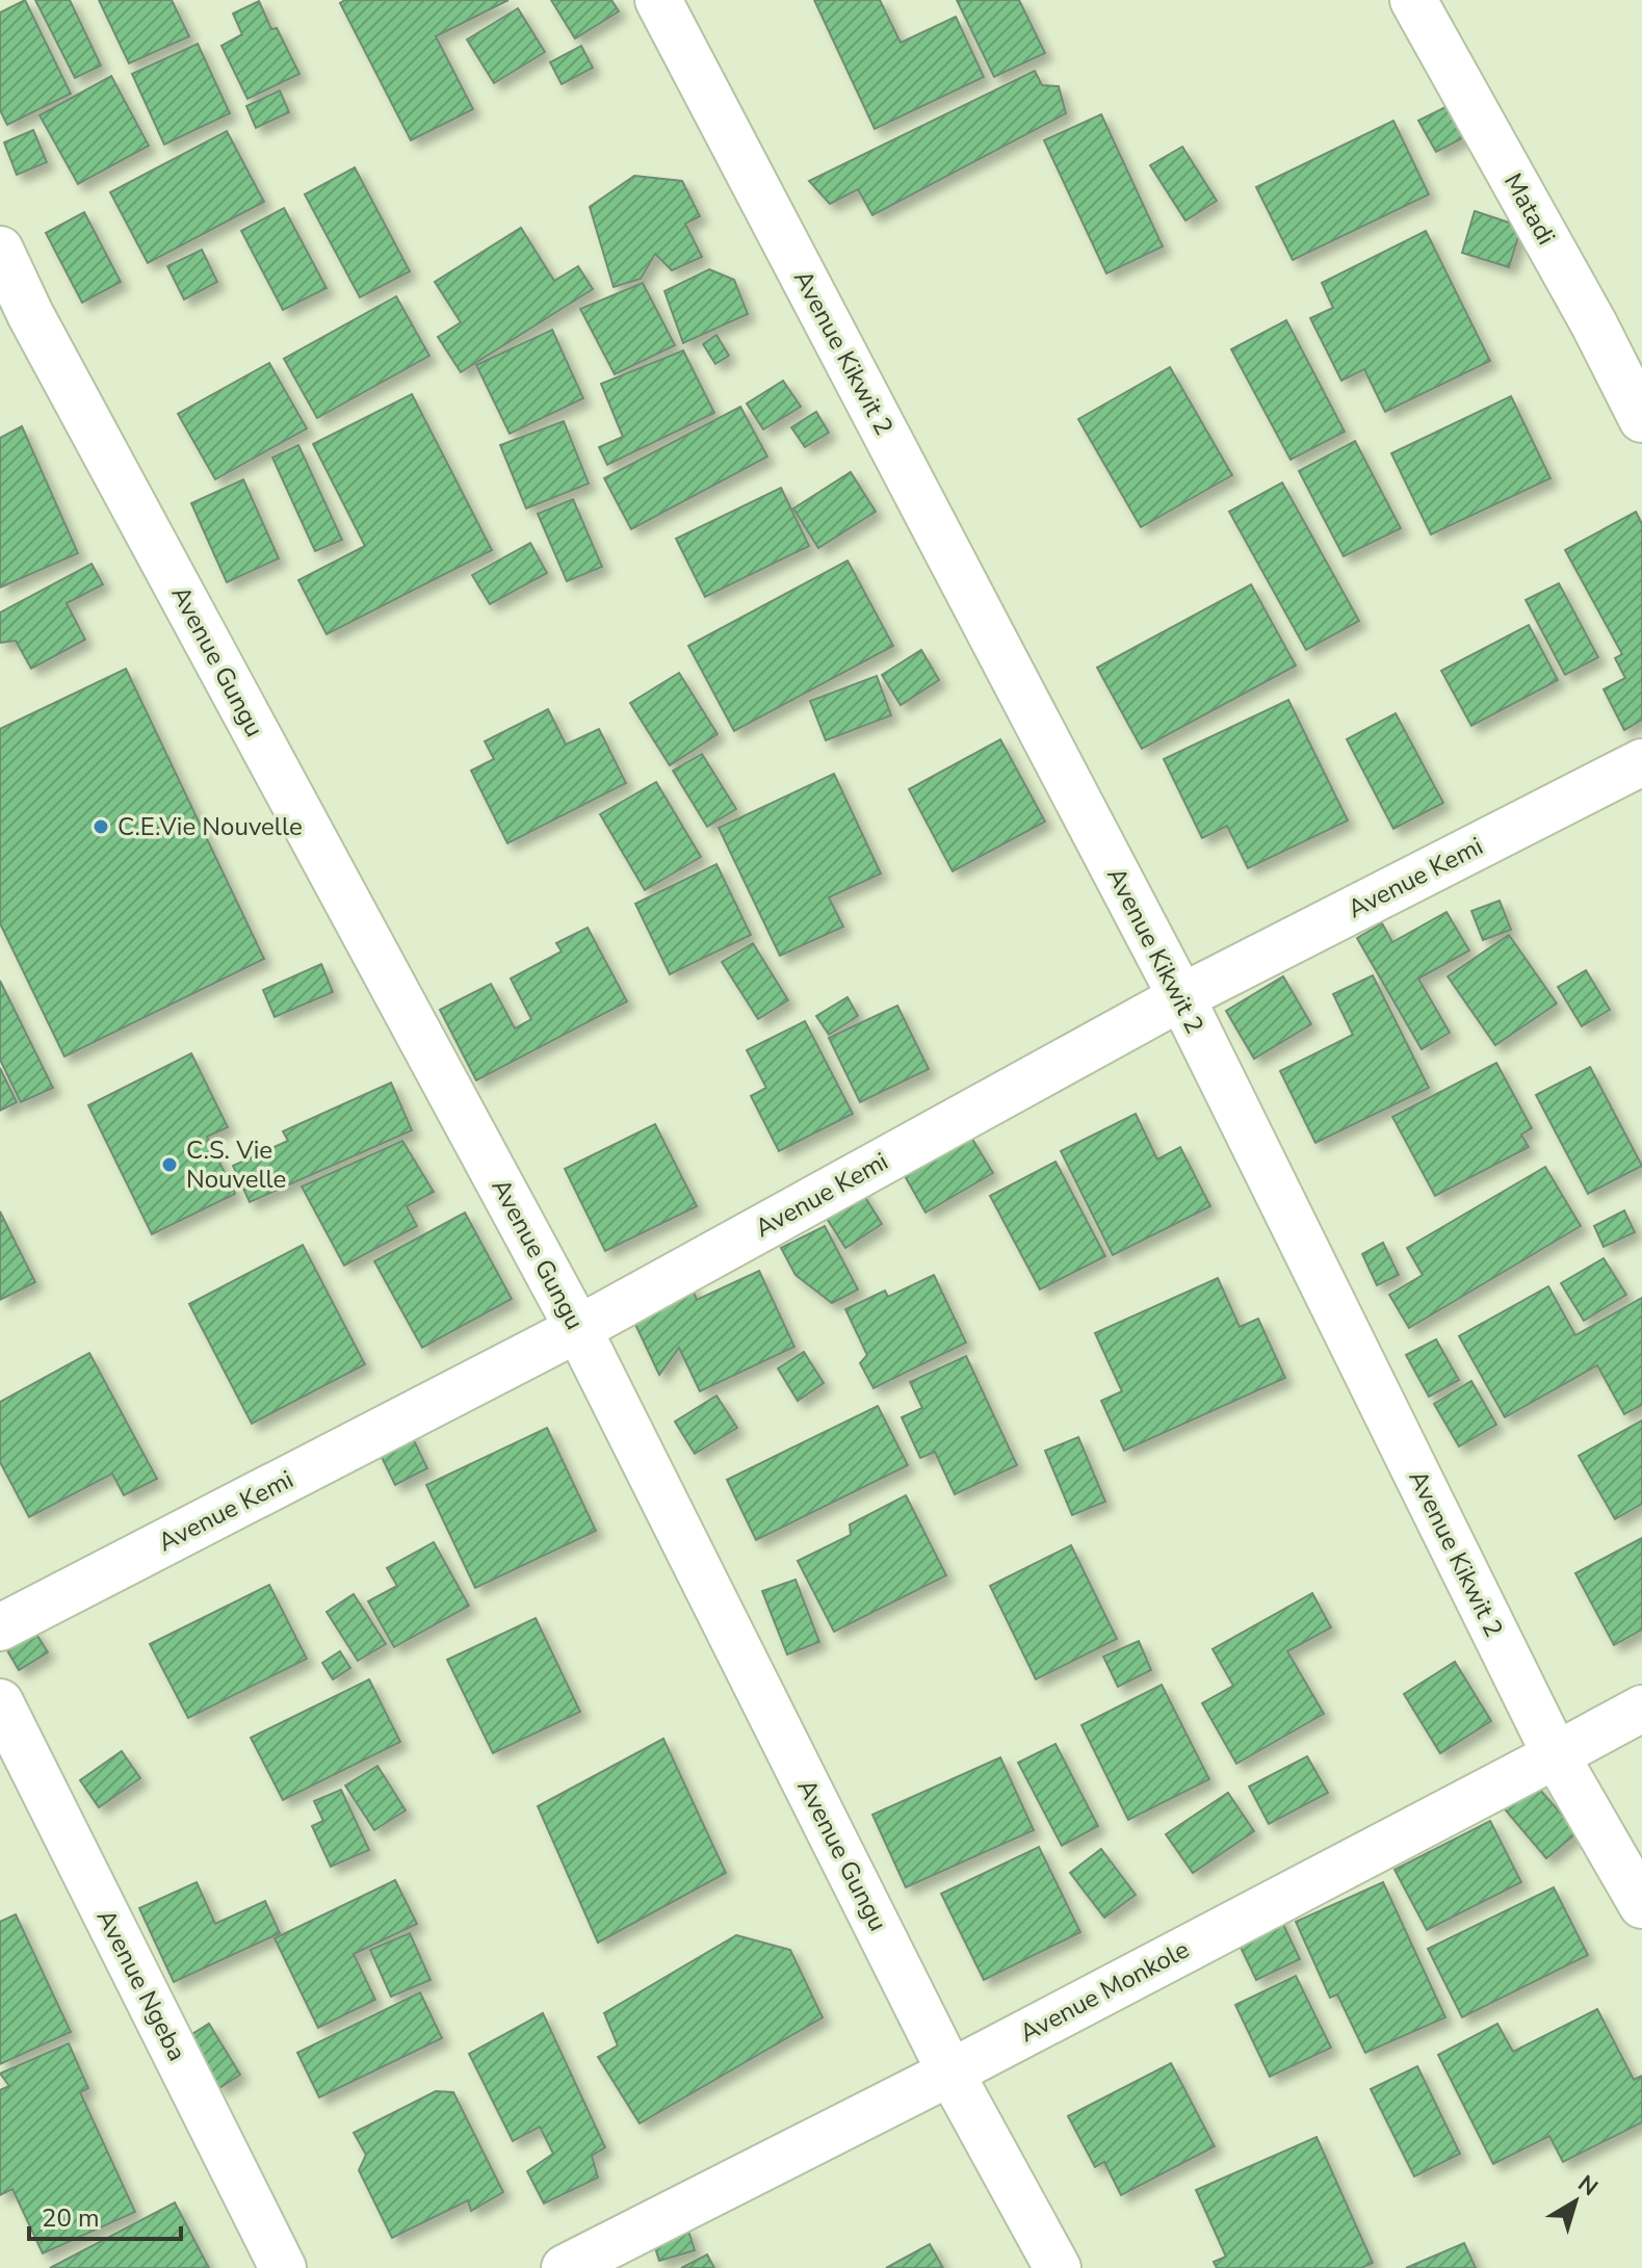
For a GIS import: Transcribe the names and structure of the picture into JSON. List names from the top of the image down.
{
  "streets": {
    "street": [
      "Matadi",
      "Avenue Kikwit 2",
      "Avenue Gungu",
      "Avenue Kemi",
      "Avenue Ngeba",
      "Avenue Monkole"
    ]
  },
  "crossings": [
    ["Avenue Kikwit 2", "Avenue Kemi"],
    ["Avenue Kikwit 2", "Avenue Monkole"],
    ["Avenue Gungu", "Avenue Kemi"],
    ["Avenue Gungu", "Avenue Monkole"]
  ],
  "places": ["C.E.Vie Nouvelle", "C.S. Vie Nouvelle"],
  "scale_bar": "20 m",
  "north": "top right"
}
